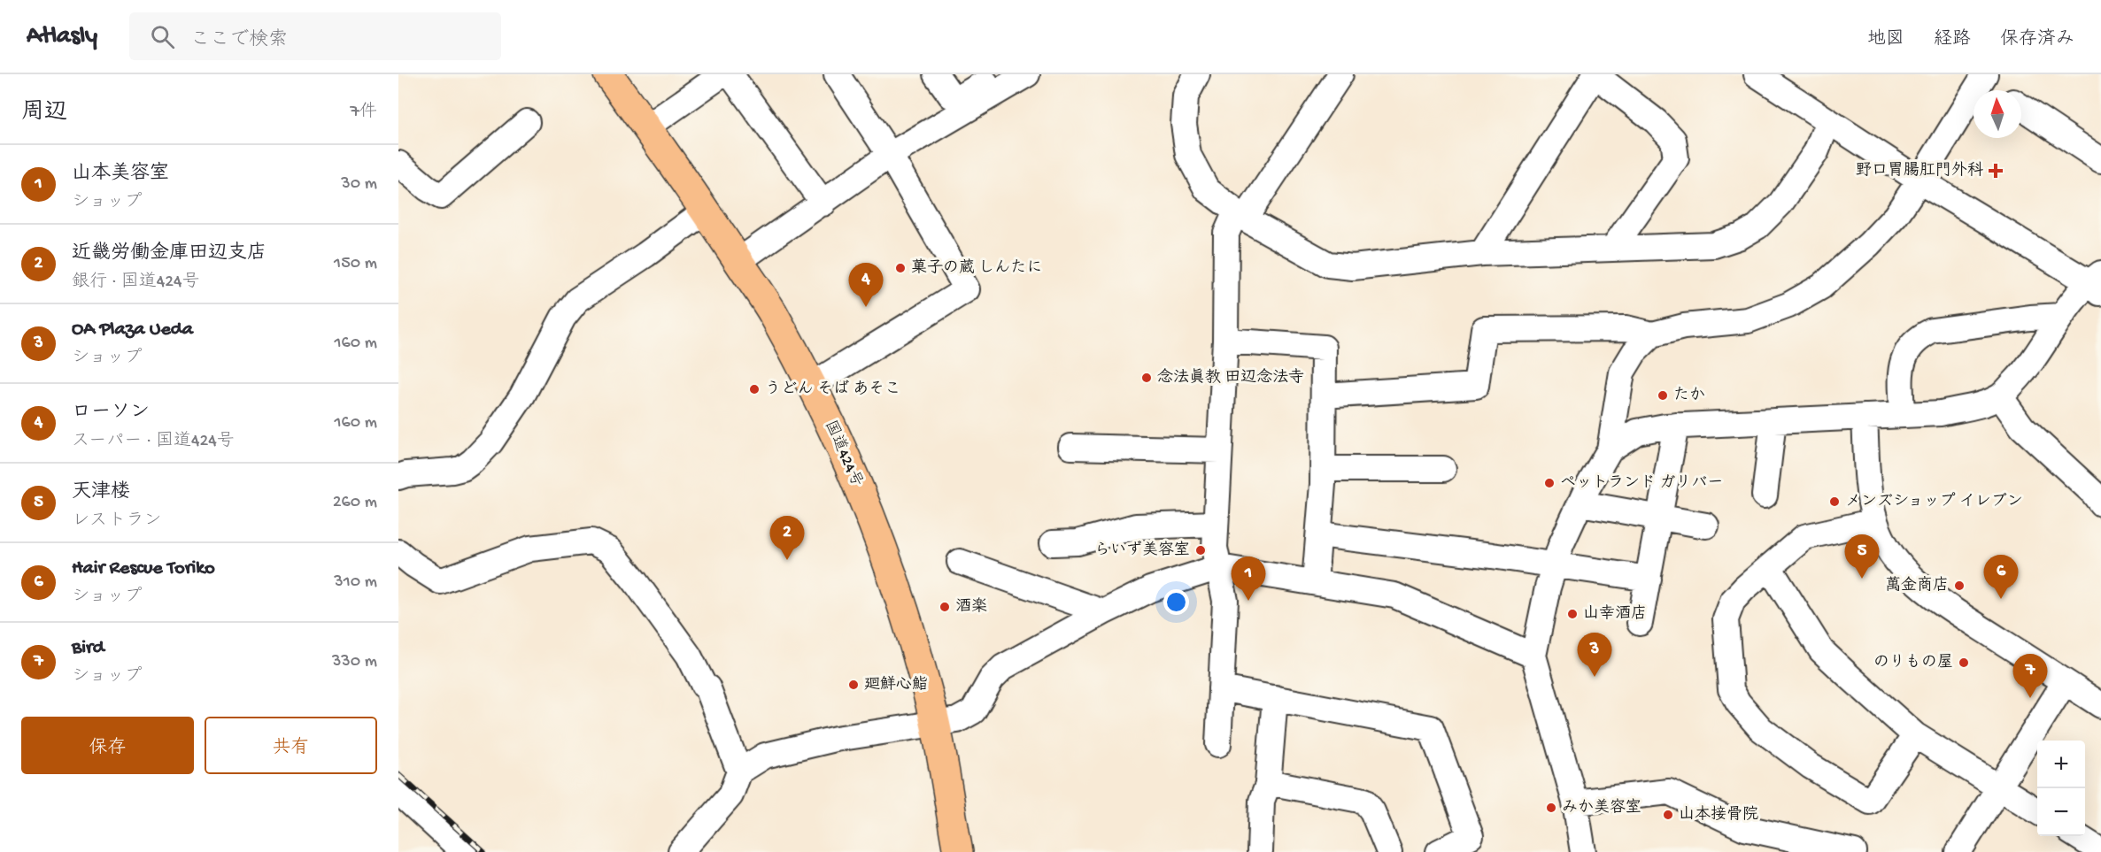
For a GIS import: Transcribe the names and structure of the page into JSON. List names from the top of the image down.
{
  "streets": {
    "highway": ["国道424号"]
  },
  "places": {
    "health": ["野口胃腸肛門外科"],
    "other": [
      "菓子の蔵 しんたに",
      "念法眞教 田辺念法寺",
      "うどん そば あそこ",
      "たか",
      "ペットランド ガリバー",
      "メンズショップ イレブン",
      "らいず美容室",
      "萬金商店",
      "酒楽",
      "山幸酒店",
      "のりもの屋",
      "廻鮮心鮨",
      "みか美容室",
      "山本接骨院"
    ]
  },
  "north": "top",
  "page": {
    "header": "Atlasly",
    "search": "ここで検索",
    "nav": ["地図", "経路", "保存済み"],
    "heading": ["周辺", "7件"],
    "list": [
      {
        "mark": "1",
        "name": "山本美容室",
        "note": "ショップ",
        "value": "30 m"
      },
      {
        "mark": "2",
        "name": "近畿労働金庫田辺支店",
        "note": "銀行 · 国道424号",
        "value": "150 m"
      },
      {
        "mark": "3",
        "name": "OA Plaza Ueda",
        "note": "ショップ",
        "value": "160 m"
      },
      {
        "mark": "4",
        "name": "ローソン",
        "note": "スーパー · 国道424号",
        "value": "160 m"
      },
      {
        "mark": "5",
        "name": "天津楼",
        "note": "レストラン",
        "value": "260 m"
      },
      {
        "mark": "6",
        "name": "Hair Rescue Toriko",
        "note": "ショップ",
        "value": "310 m"
      },
      {
        "mark": "7",
        "name": "Bird",
        "note": "ショップ",
        "value": "330 m"
      }
    ],
    "pins": [
      "4",
      "2",
      "5",
      "6",
      "1",
      "3",
      "7"
    ],
    "buttons": ["保存", "共有"],
    "map_buttons": ["+", "−"]
  }
}
